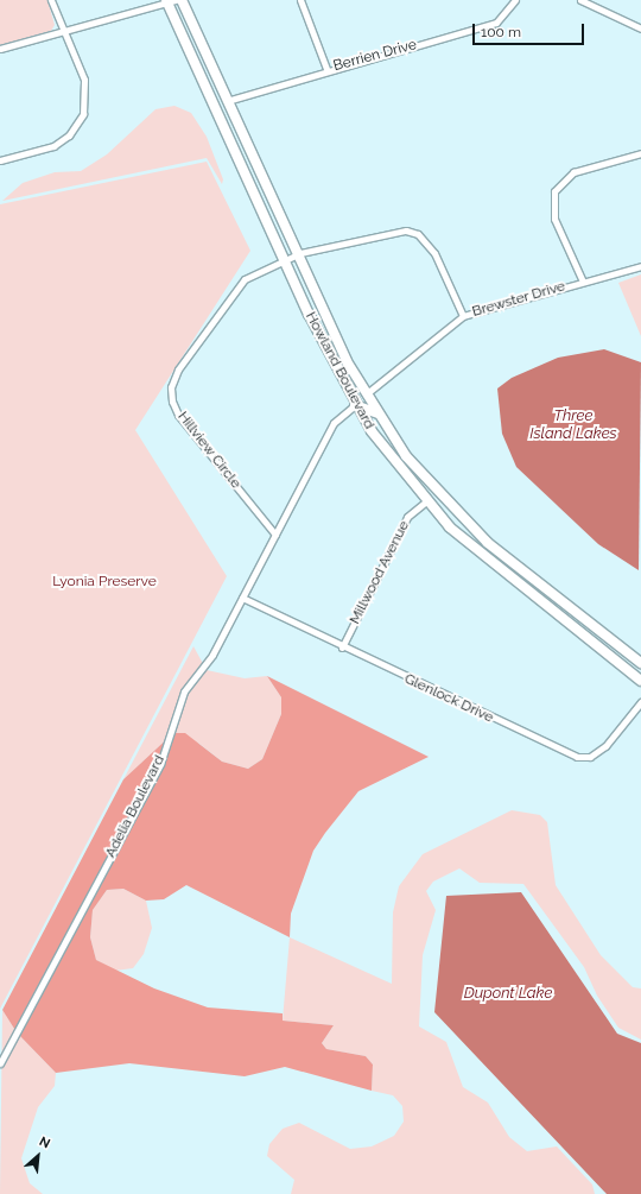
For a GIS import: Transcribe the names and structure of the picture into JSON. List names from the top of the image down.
{
  "streets": {
    "main road": ["Howland Boulevard"],
    "street": [
      "Berrien Drive",
      "Brewster Drive",
      "Hillview Circle",
      "Millwood Avenue",
      "Glenlock Drive",
      "Adelia Boulevard"
    ]
  },
  "crossings": [
    ["Berrien Drive", "Howland Boulevard"],
    ["Brewster Drive", "Howland Boulevard"],
    ["Howland Boulevard", "Hillview Circle"],
    ["Howland Boulevard", "Millwood Avenue"],
    ["Howland Boulevard", "Adelia Boulevard"],
    ["Hillview Circle", "Adelia Boulevard"],
    ["Millwood Avenue", "Glenlock Drive"],
    ["Glenlock Drive", "Adelia Boulevard"]
  ],
  "water": ["Three Island Lakes", "Dupont Lake"],
  "parks": ["Lyonia Preserve"],
  "scale_bar": "100 m",
  "north": "top right"
}
